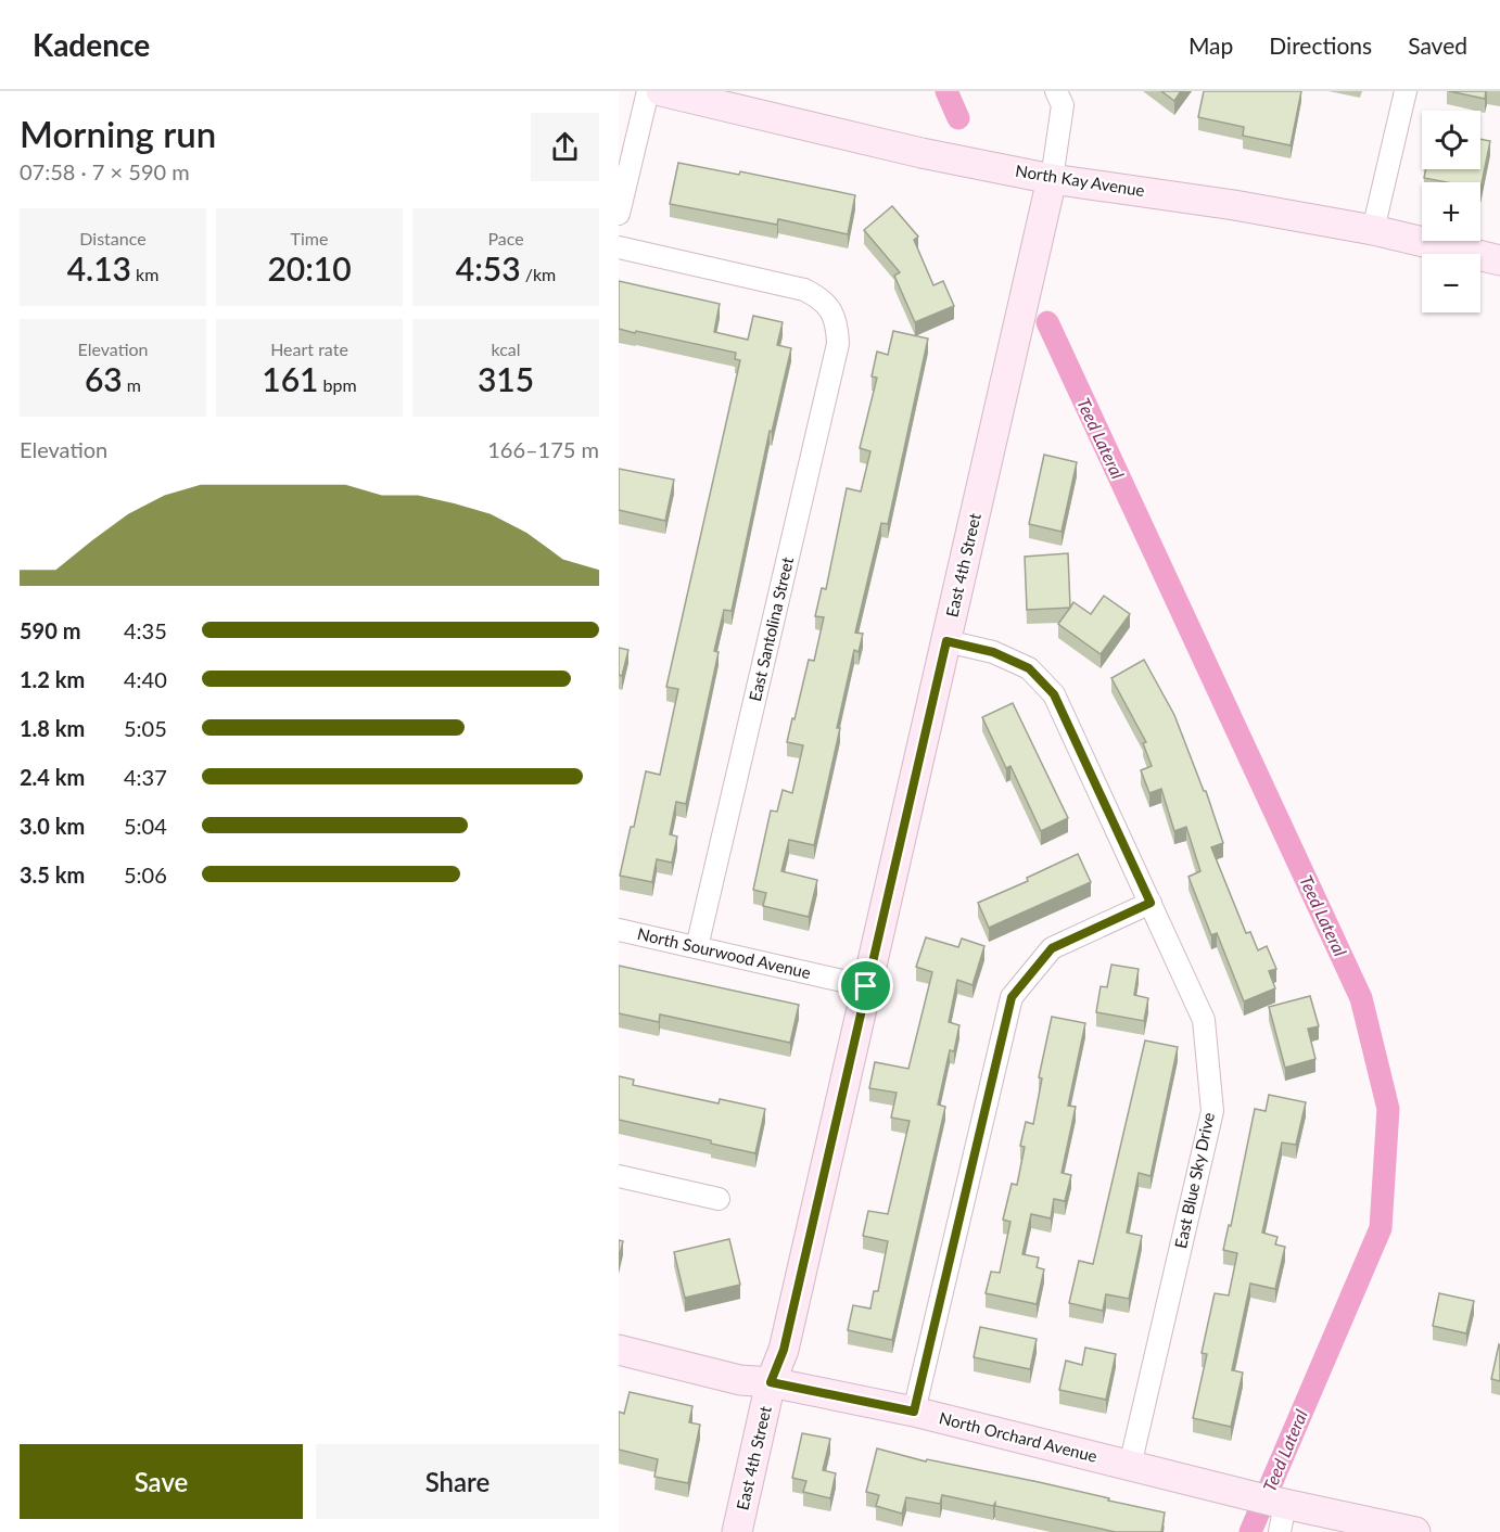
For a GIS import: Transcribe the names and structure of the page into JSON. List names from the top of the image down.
{
  "streets": {
    "street": [
      "North Kay Avenue",
      "East 4th Street",
      "East Santolina Street",
      "North Sourwood Avenue",
      "East Blue Sky Drive",
      "North Orchard Avenue"
    ]
  },
  "crossings": [
    ["North Kay Avenue", "East 4th Street"],
    ["East 4th Street", "North Sourwood Avenue"],
    ["East 4th Street", "East Blue Sky Drive"],
    ["East 4th Street", "North Orchard Avenue"],
    ["East Santolina Street", "North Sourwood Avenue"],
    ["East Blue Sky Drive", "North Orchard Avenue"]
  ],
  "water": ["Teed Lateral"],
  "page": {
    "header": "Kadence",
    "nav": ["Map", "Directions", "Saved"],
    "heading": ["Morning run", "07:58 · 7 × 590 m"],
    "map_buttons": ["+", "−"],
    "stats": [
      ["Distance", "4.13 km"],
      ["Time", "20:10"],
      ["Pace", "4:53 /km"],
      ["Elevation", "63 m"],
      ["Heart rate", "161 bpm"],
      ["kcal", "315"]
    ],
    "chart": ["Elevation", "166–175 m"],
    "list": [
      {
        "name": "590 m",
        "note": "4:35"
      },
      {
        "name": "1.2 km",
        "note": "4:40"
      },
      {
        "name": "1.8 km",
        "note": "5:05"
      },
      {
        "name": "2.4 km",
        "note": "4:37"
      },
      {
        "name": "3.0 km",
        "note": "5:04"
      },
      {
        "name": "3.5 km",
        "note": "5:06"
      }
    ],
    "buttons": ["Save", "Share"]
  }
}
